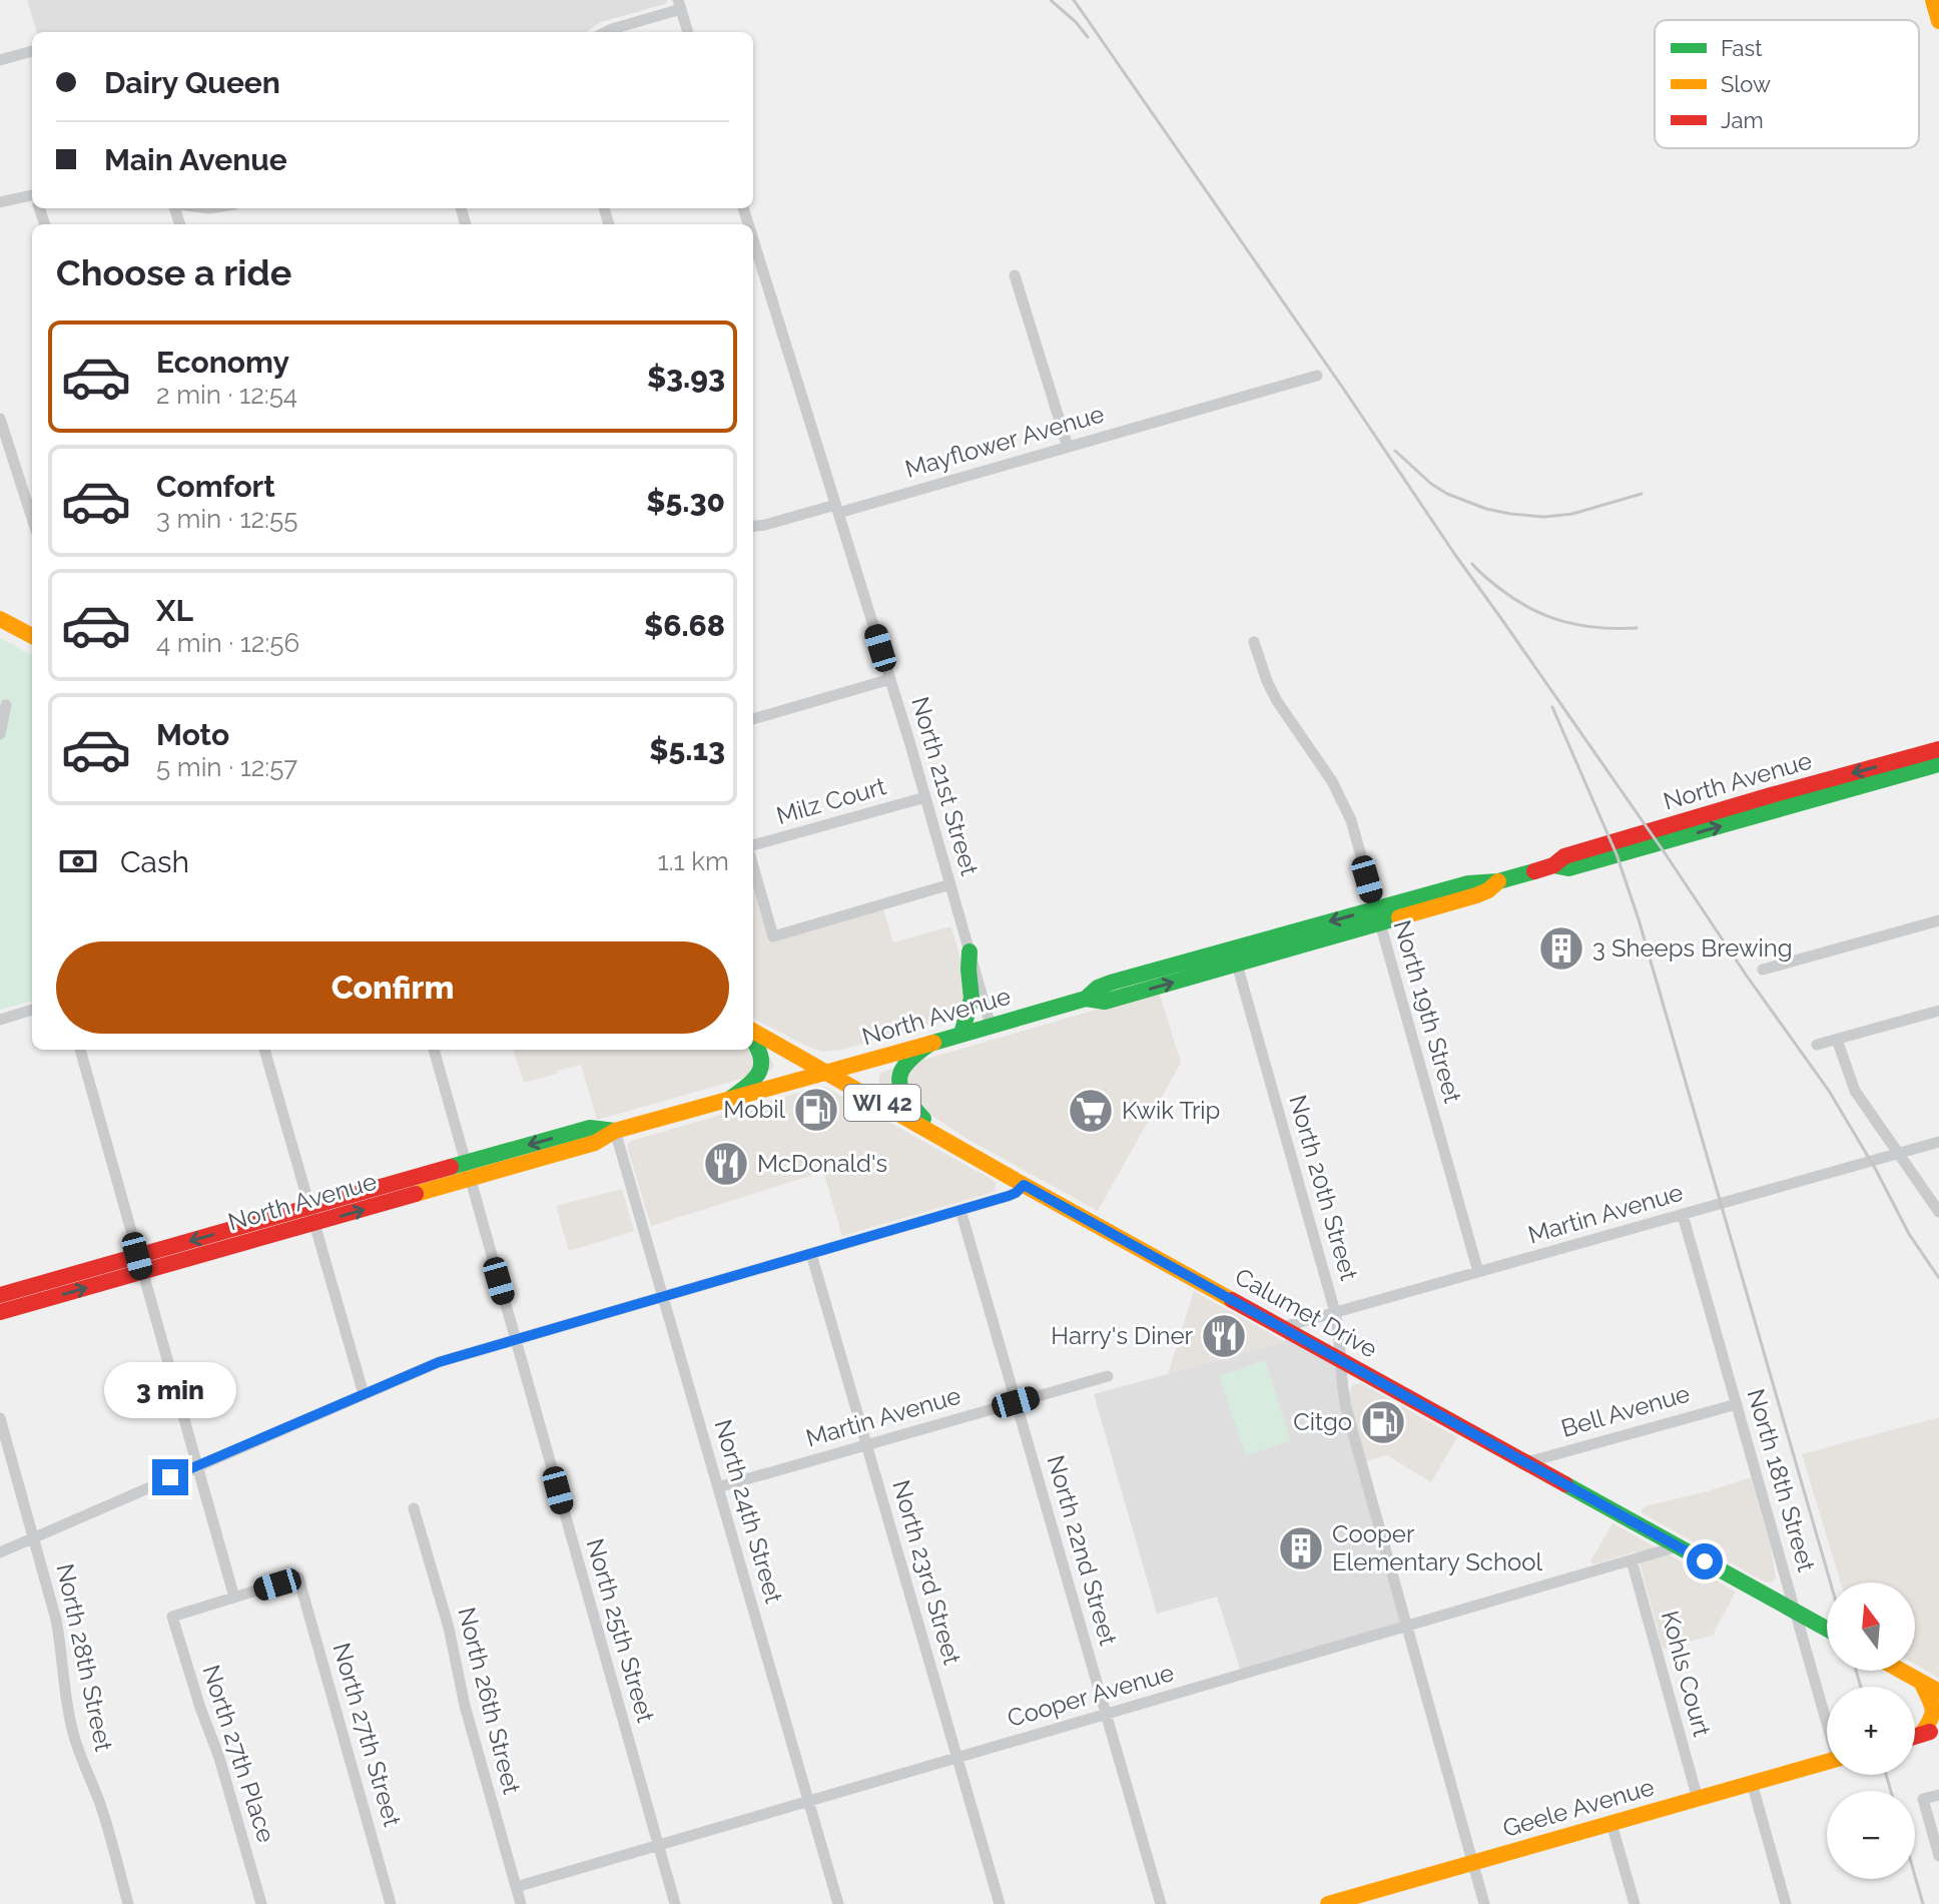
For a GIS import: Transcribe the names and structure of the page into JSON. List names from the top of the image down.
{
  "streets": {
    "main road": [
      "North Avenue",
      "WI 42",
      "Calumet Drive",
      "Geele Avenue"
    ],
    "street": [
      "Mayflower Avenue",
      "North 21st Street",
      "Milz Court",
      "North 19th Street",
      "North 20th Street",
      "Martin Avenue",
      "Bell Avenue",
      "North 18th Street",
      "North 24th Street",
      "North 22nd Street",
      "North 23rd Street",
      "North 25th Street",
      "North 28th Street",
      "Kohls Court",
      "Cooper Avenue",
      "North 26th Street",
      "North 27th Street",
      "North 27th Place"
    ]
  },
  "crossings": [
    ["Mayflower Avenue", "North 21st Street"],
    ["North Avenue", "North 21st Street"],
    ["North Avenue", "North 19th Street"],
    ["North Avenue", "North 20th Street"],
    ["North Avenue", "Calumet Drive"],
    ["North Avenue", "North 24th Street"],
    ["North Avenue", "North 25th Street"],
    ["North 21st Street", "Milz Court"],
    ["North 19th Street", "Martin Avenue"],
    ["North 20th Street", "Martin Avenue"],
    ["North 20th Street", "Calumet Drive"],
    ["North 20th Street", "Cooper Avenue"],
    ["North 20th Street", "Geele Avenue"],
    ["Martin Avenue", "Calumet Drive"],
    ["Martin Avenue", "North 18th Street"],
    ["Martin Avenue", "North 24th Street"],
    ["Martin Avenue", "North 22nd Street"],
    ["Martin Avenue", "North 23rd Street"],
    ["Calumet Drive", "Bell Avenue"],
    ["Calumet Drive", "North 18th Street"],
    ["Calumet Drive", "Cooper Avenue"],
    ["Bell Avenue", "North 18th Street"],
    ["North 24th Street", "Cooper Avenue"],
    ["North 22nd Street", "Cooper Avenue"],
    ["North 23rd Street", "Cooper Avenue"],
    ["North 25th Street", "Cooper Avenue"],
    ["Kohls Court", "Cooper Avenue"],
    ["Kohls Court", "Geele Avenue"],
    ["Cooper Avenue", "North 26th Street"],
    ["North 27th Street", "North 27th Place"]
  ],
  "places": {
    "building": ["3 Sheeps Brewing", "Cooper Elementary School"],
    "fuel station": ["Mobil", "Citgo"],
    "supermarket": ["Kwik Trip"],
    "restaurant": ["McDonald's", "Harry's Diner"]
  },
  "legend": ["Fast", "Slow", "Jam"],
  "north": "top",
  "page": {
    "banner": ["Dairy Queen", "Main Avenue"],
    "heading": "Choose a ride",
    "list": [
      {
        "name": "Economy",
        "note": "2 min · 12:54",
        "value": "$3.93"
      },
      {
        "name": "Comfort",
        "note": "3 min · 12:55",
        "value": "$5.30"
      },
      {
        "name": "XL",
        "note": "4 min · 12:56",
        "value": "$6.68"
      },
      {
        "name": "Moto",
        "note": "5 min · 12:57",
        "value": "$5.13"
      }
    ],
    "pay": ["Cash", "1.1 km"],
    "buttons": "Confirm",
    "bubble": "3 min",
    "map_buttons": ["+", "−"]
  }
}
